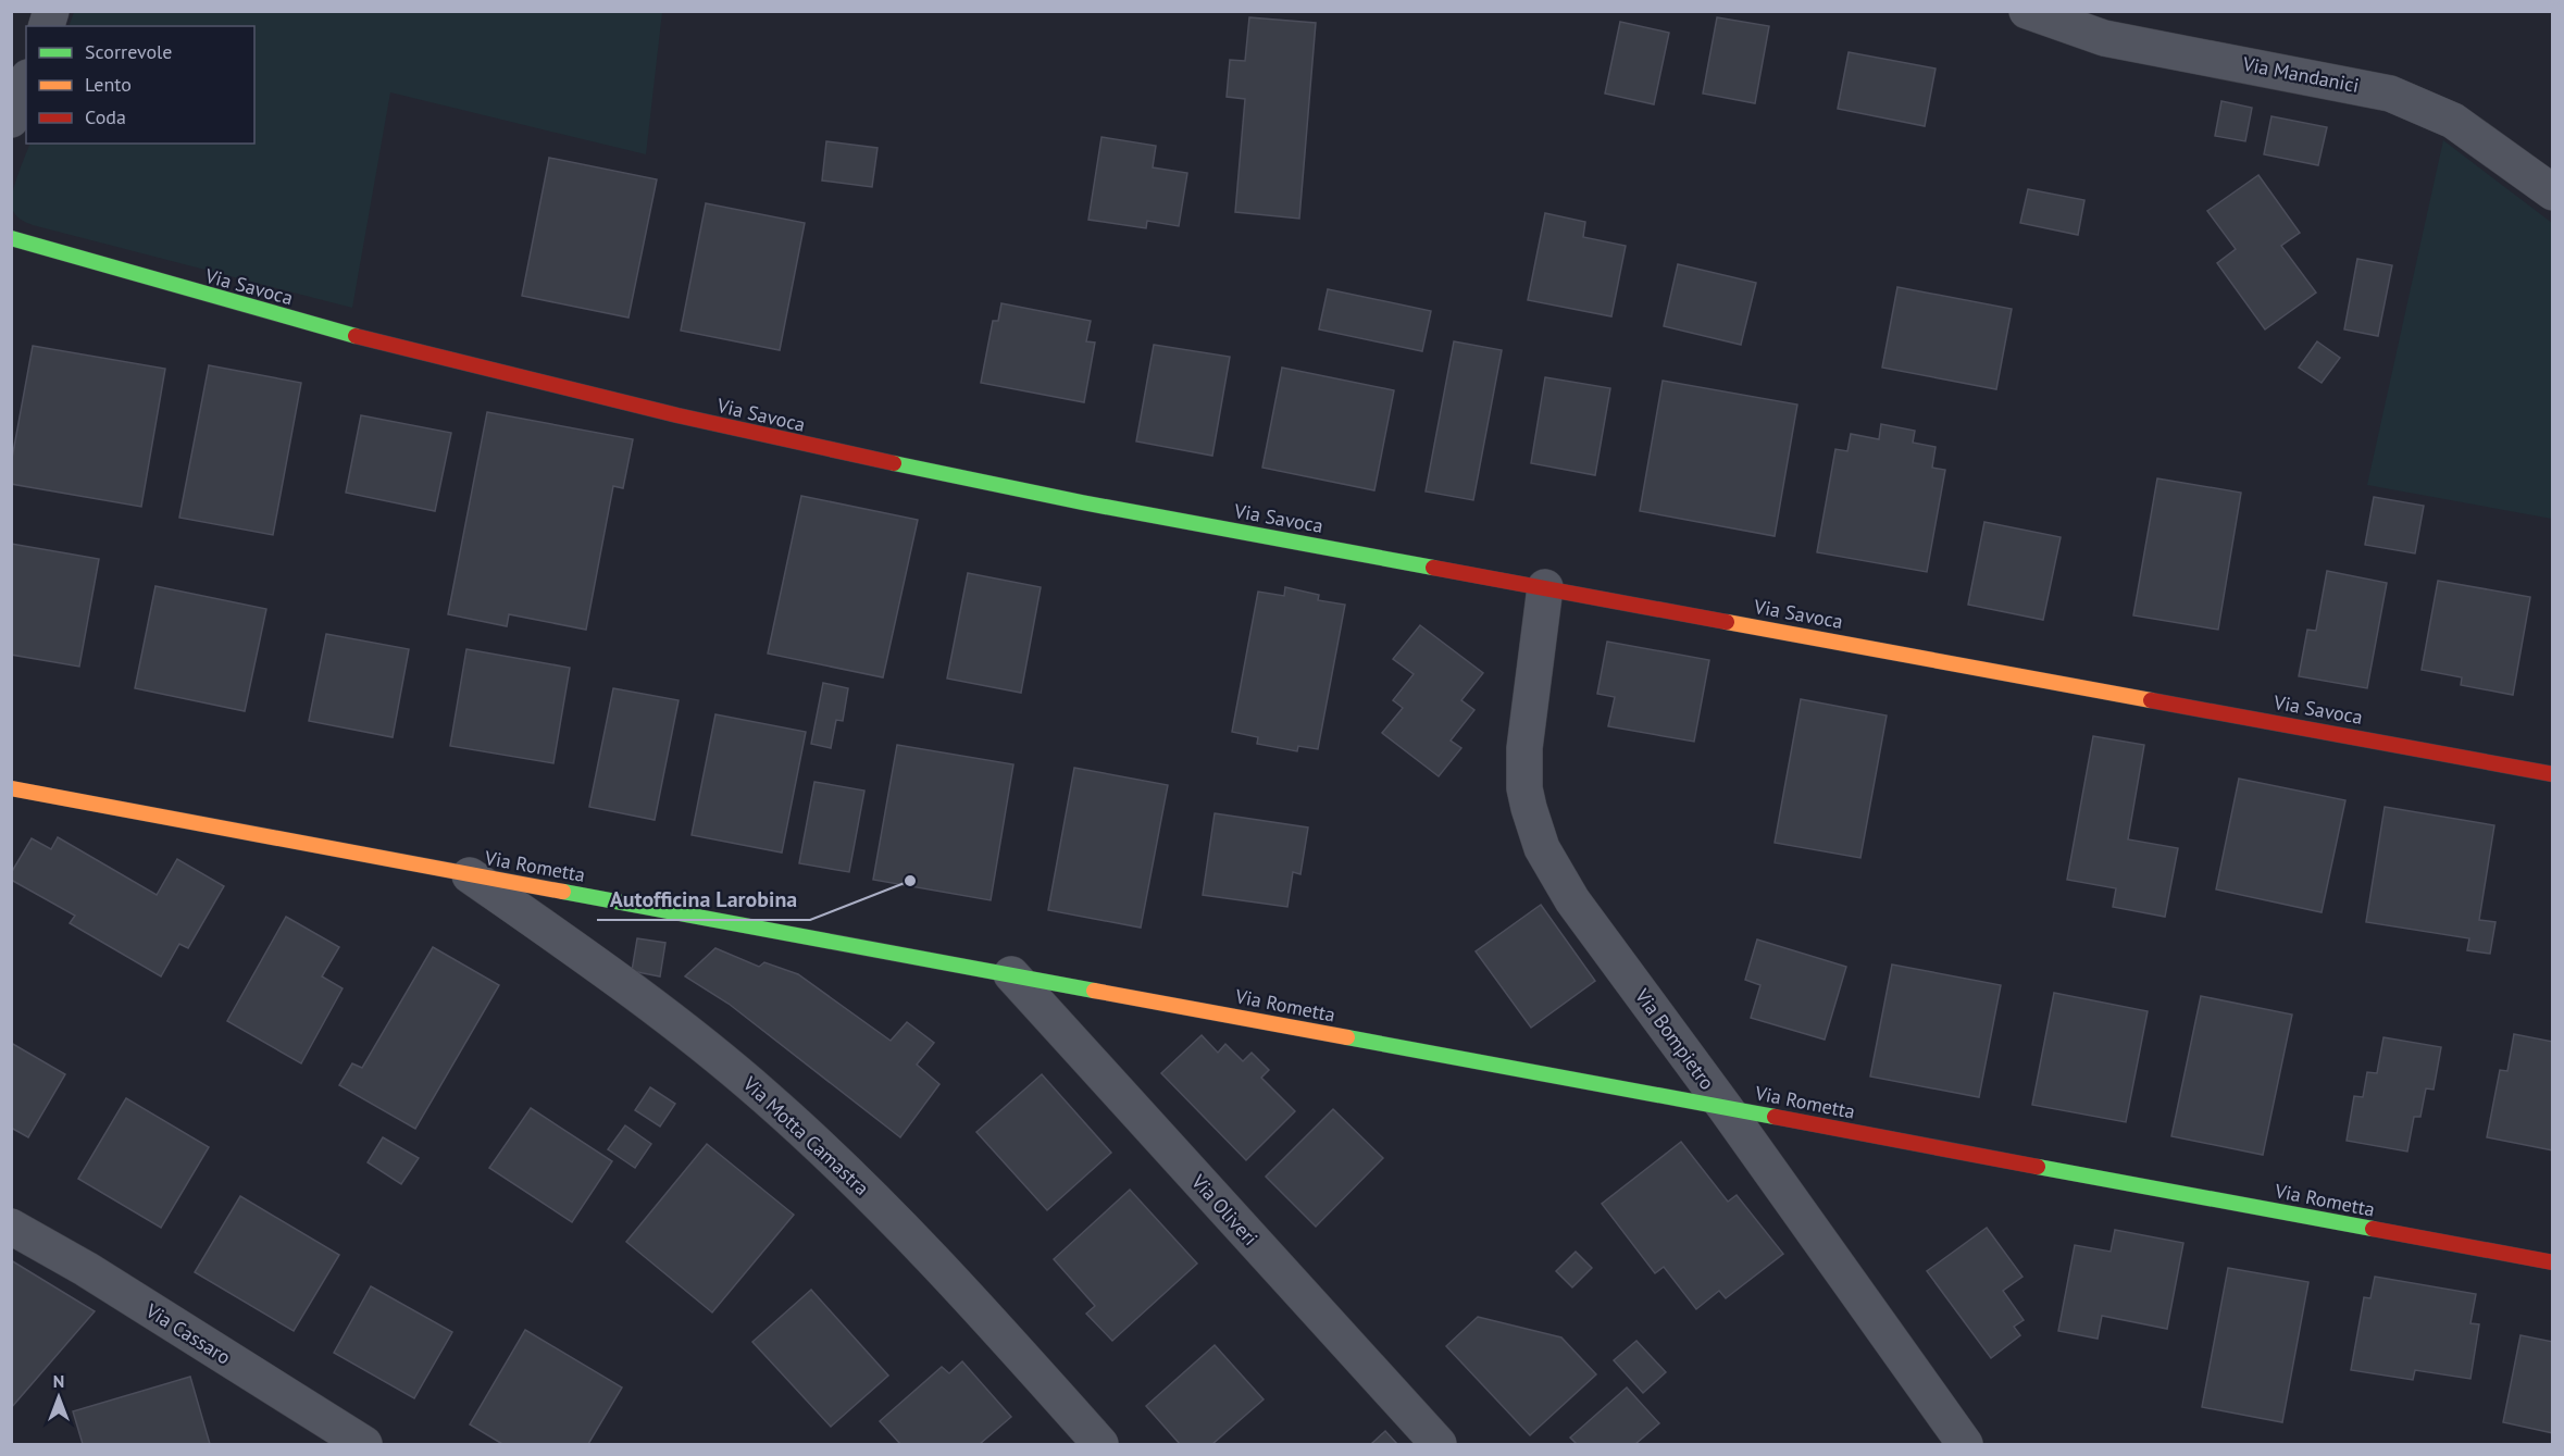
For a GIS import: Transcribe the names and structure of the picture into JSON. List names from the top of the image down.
{
  "streets": {
    "street": [
      "Via Mandanici",
      "Via Savoca",
      "Via Rometta",
      "Via Bompietro",
      "Via Motta Camastra",
      "Via Oliveri",
      "Via Cassaro"
    ]
  },
  "crossings": [
    ["Via Savoca", "Via Bompietro"],
    ["Via Rometta", "Via Bompietro"],
    ["Via Rometta", "Via Motta Camastra"],
    ["Via Rometta", "Via Oliveri"]
  ],
  "places": ["Autofficina Larobina"],
  "legend": ["Scorrevole", "Lento", "Coda"],
  "north": "top"
}
